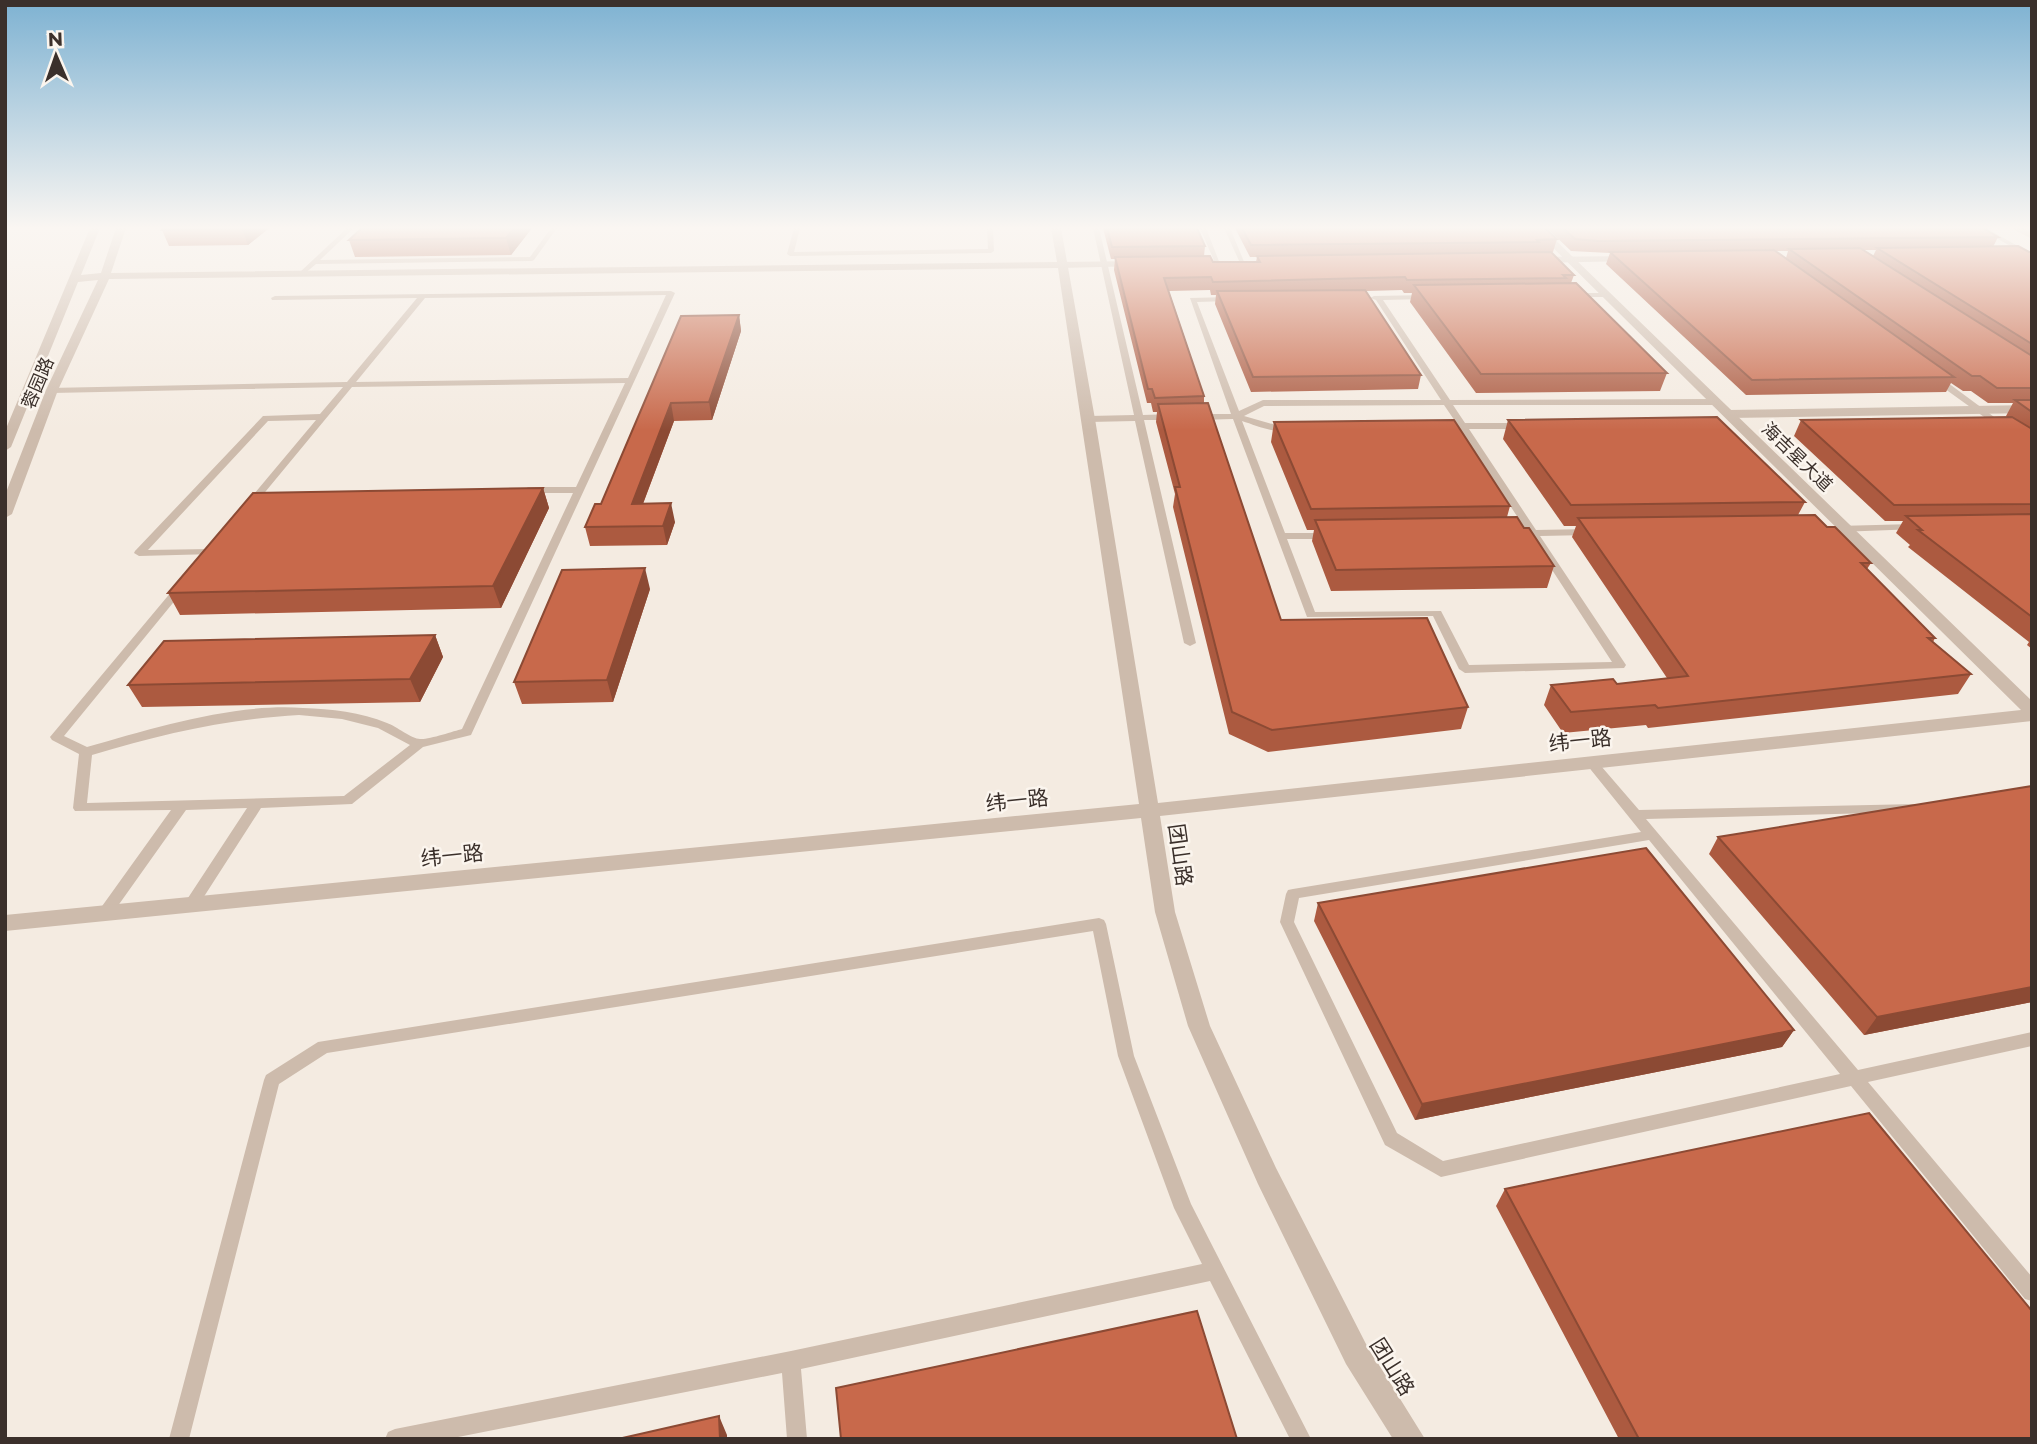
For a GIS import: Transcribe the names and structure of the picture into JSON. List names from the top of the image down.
{
  "streets": {
    "street": [
      "蓉园路",
      "海吉星大道",
      "纬一路",
      "团山路"
    ]
  },
  "crossings": [
    ["海吉星大道", "纬一路"],
    ["纬一路", "团山路"]
  ],
  "north": "top"
}
